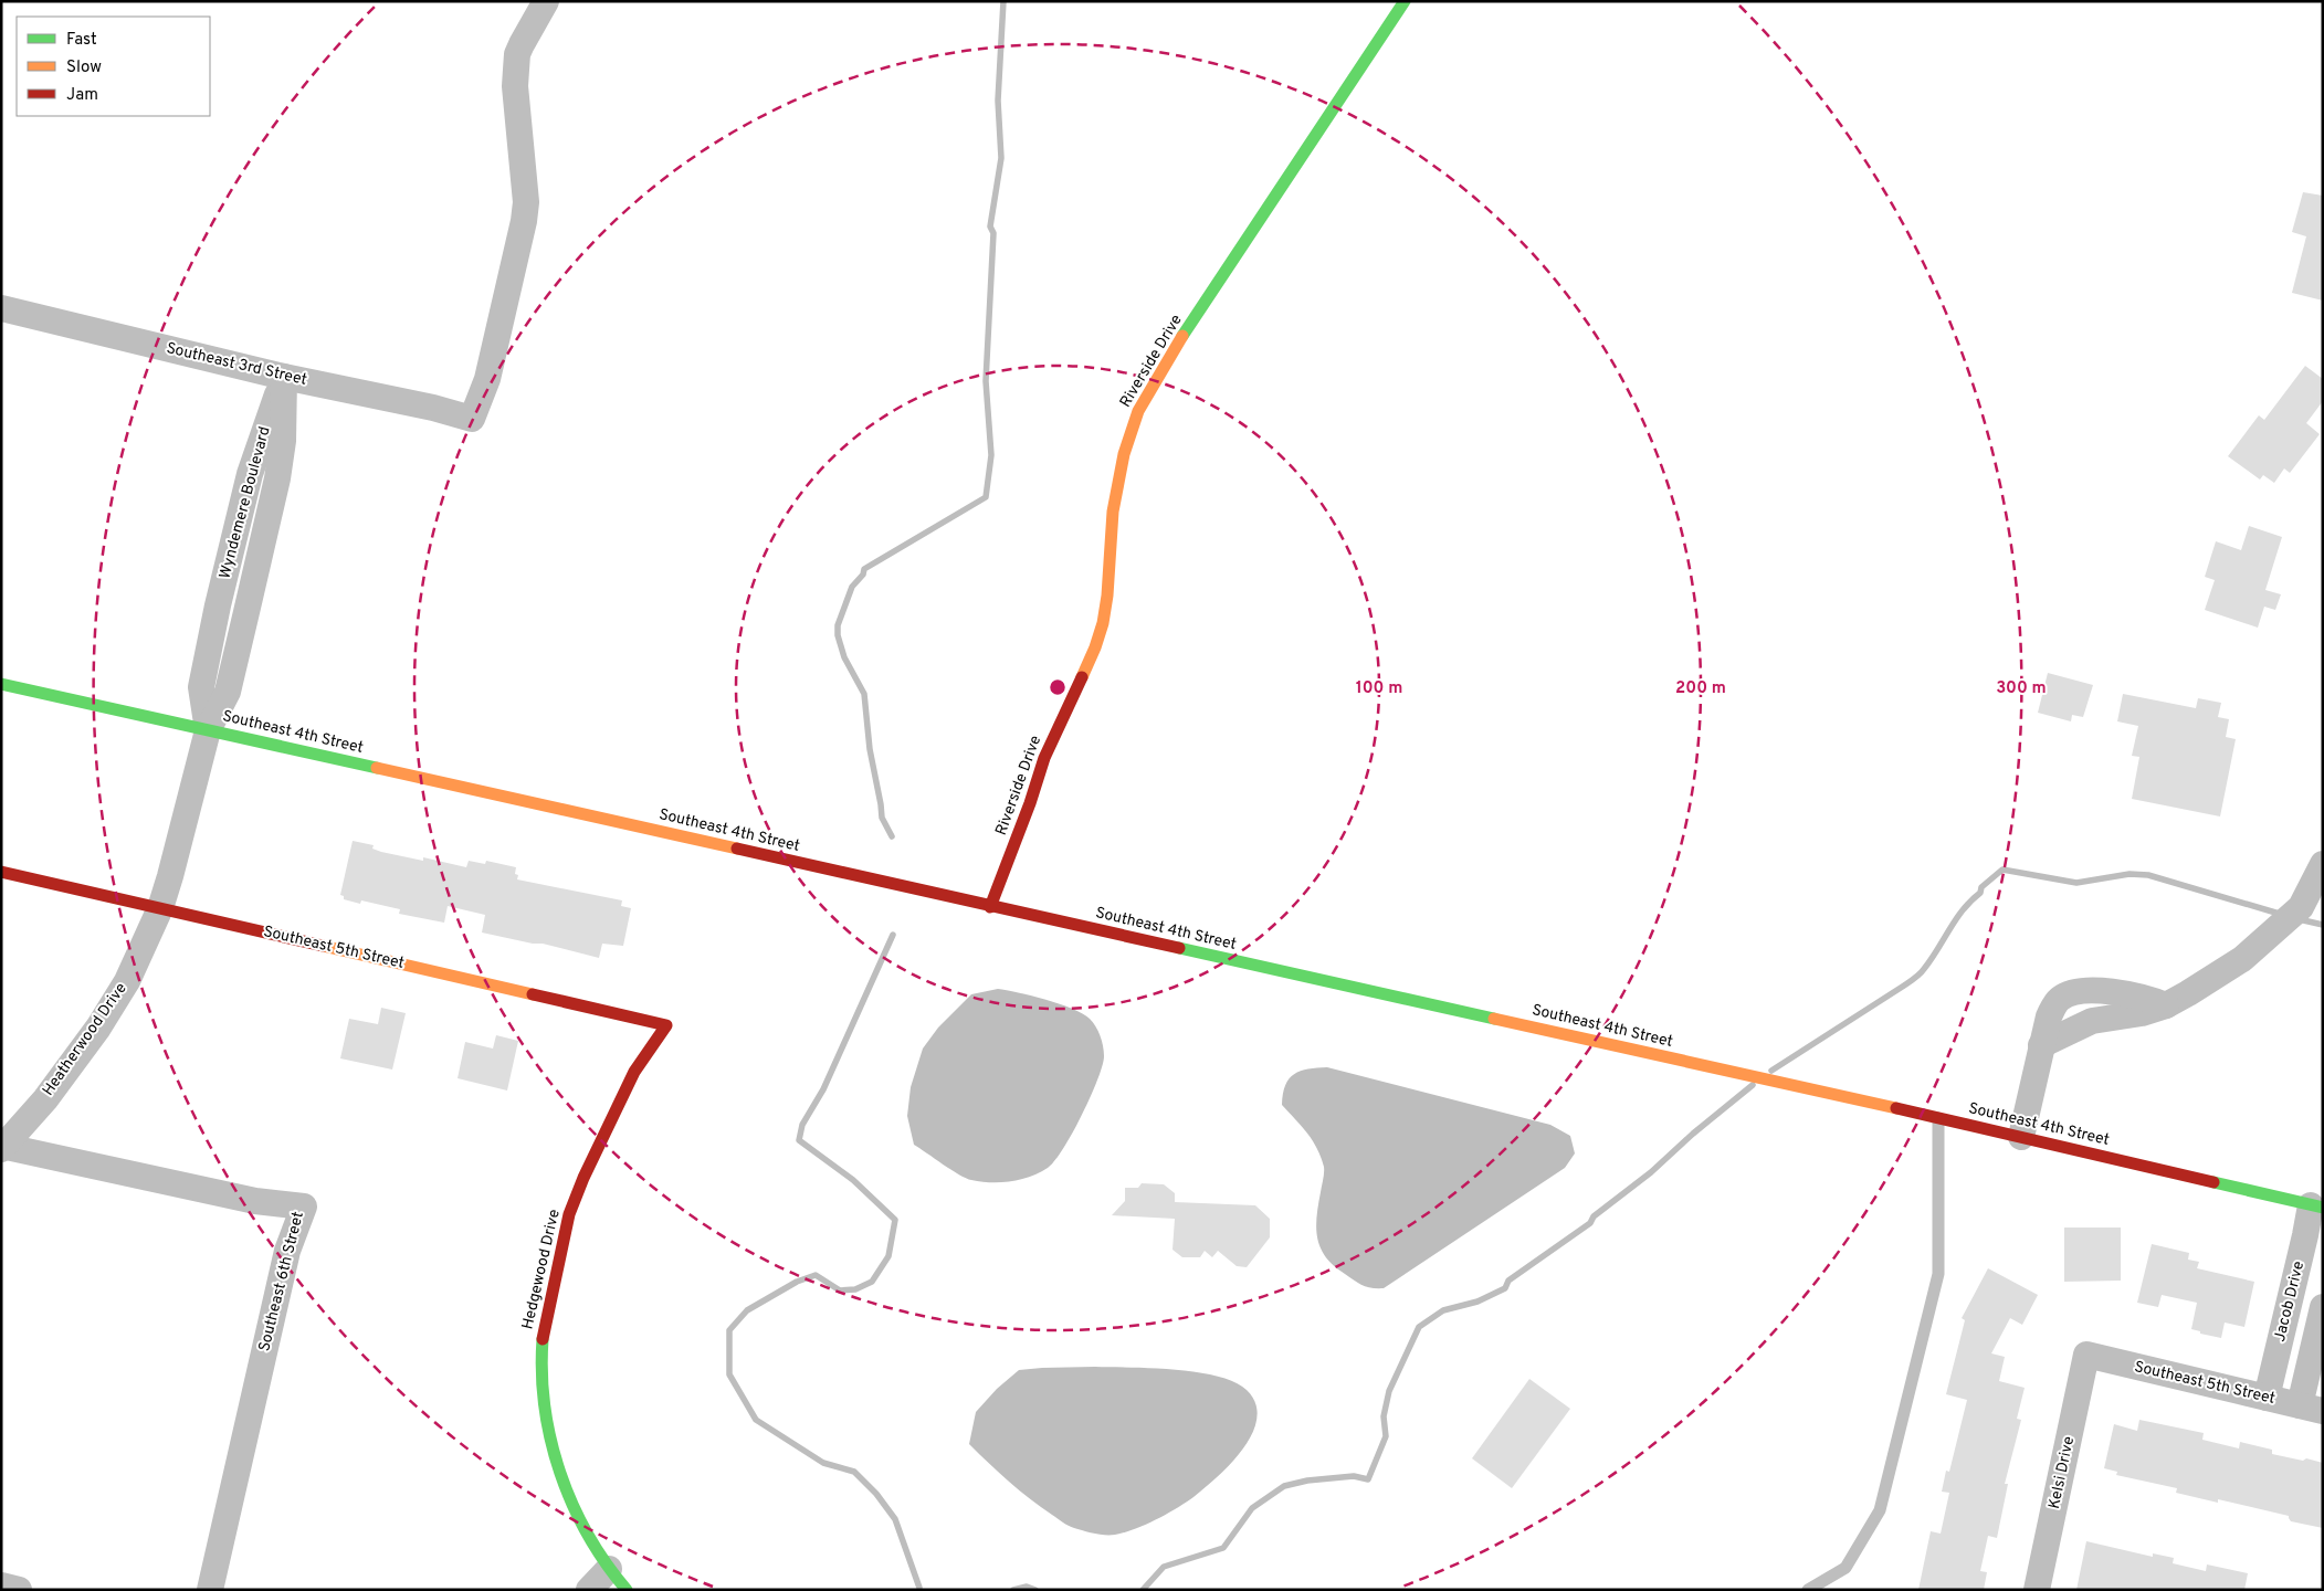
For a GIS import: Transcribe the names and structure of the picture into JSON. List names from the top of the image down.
{
  "streets": {
    "main road": [
      "Riverside Drive",
      "Southeast 4th Street",
      "Southeast 5th Street",
      "Hedgewood Drive"
    ],
    "street": [
      "Southeast 3rd Street",
      "Wyndemere Boulevard",
      "Heatherwood Drive",
      "Southeast 6th Street",
      "Jacob Drive",
      "Kelsi Drive"
    ]
  },
  "crossings": [
    ["Riverside Drive", "Southeast 4th Street"],
    ["Southeast 3rd Street", "Wyndemere Boulevard"],
    ["Wyndemere Boulevard", "Southeast 4th Street"],
    ["Wyndemere Boulevard", "Heatherwood Drive"],
    ["Southeast 4th Street", "Heatherwood Drive"],
    ["Southeast 4th Street", "Jacob Drive"],
    ["Southeast 5th Street", "Heatherwood Drive"],
    ["Southeast 5th Street", "Hedgewood Drive"],
    ["Southeast 5th Street", "Jacob Drive"],
    ["Southeast 5th Street", "Kelsi Drive"],
    ["Heatherwood Drive", "Southeast 6th Street"]
  ],
  "legend": ["Fast", "Slow", "Jam"],
  "rings": ["100 m", "200 m", "300 m"]
}
